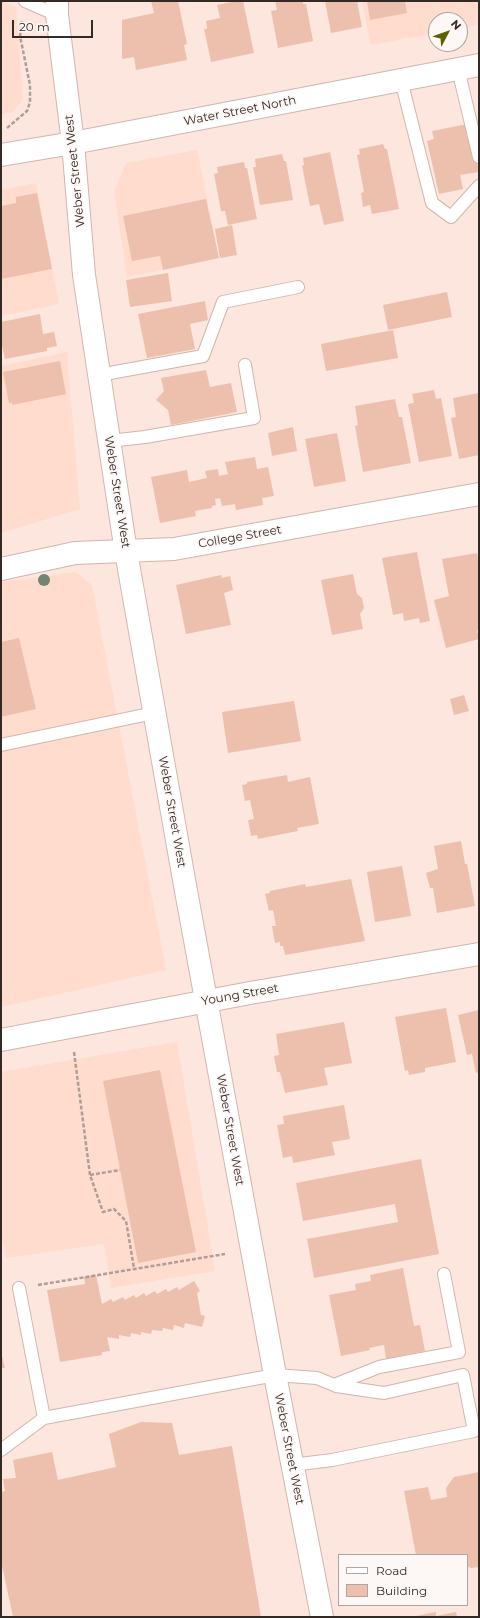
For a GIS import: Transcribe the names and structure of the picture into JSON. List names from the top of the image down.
{
  "streets": {
    "main road": [
      "Water Street North",
      "Weber Street West",
      "College Street",
      "Young Street"
    ]
  },
  "crossings": [
    ["Water Street North", "Weber Street West"],
    ["Weber Street West", "College Street"],
    ["Weber Street West", "Young Street"]
  ],
  "legend": ["Road", "Building"],
  "scale_bar": "20 m",
  "north": "top right"
}
